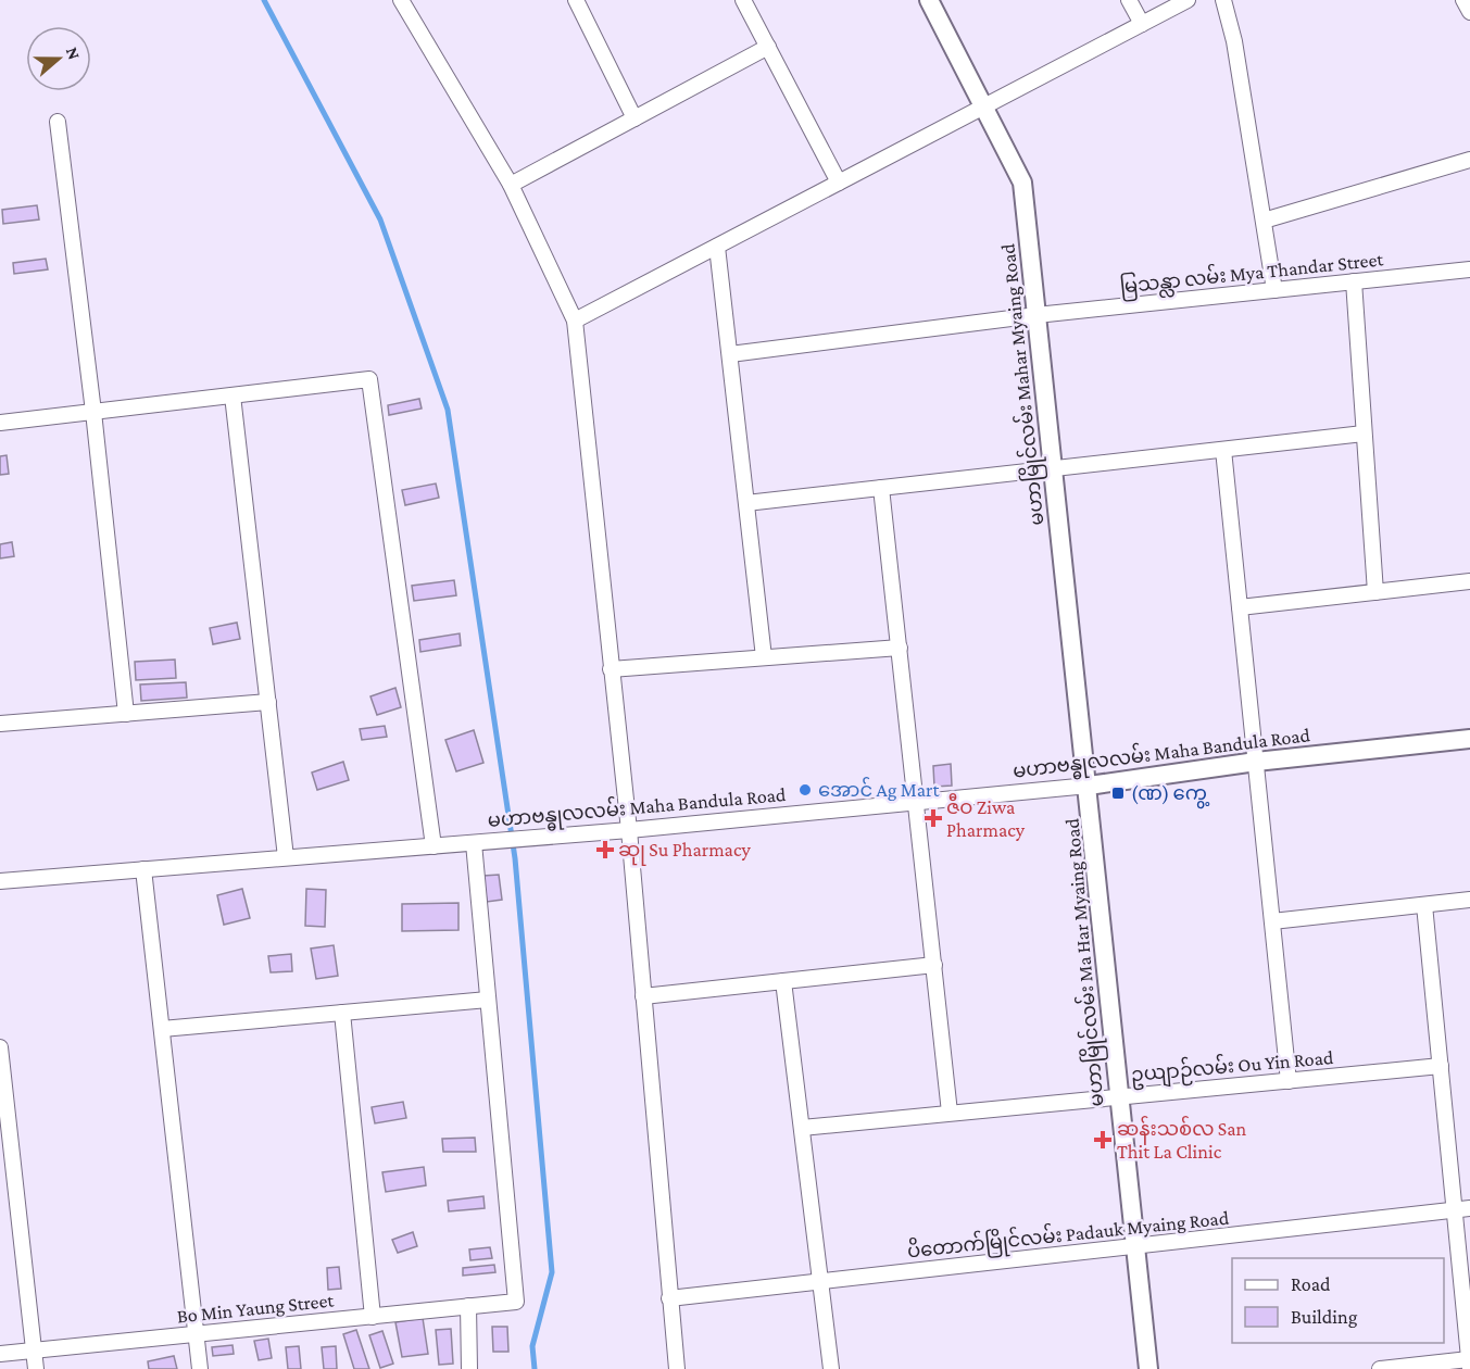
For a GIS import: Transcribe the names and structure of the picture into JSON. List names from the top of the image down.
{
  "streets": {
    "street": [
      "မြသန္လာ လမ်း Mya Thandar Street",
      "မဟာမြိုင်လမ်း Mahar Myaing Road",
      "မဟာဗန္ဓုလလမ်း Maha Bandula Road",
      "မဟာမြိုင်လမ်း Ma Har Myaing Road",
      "ဥယျာဉ်လမ်း Ou Yin Road",
      "ပိတောက်မြိုင်လမ်း Padauk Myaing Road",
      "Bo Min Yaung Street"
    ]
  },
  "crossings": [
    ["မြသန္လာ လမ်း Mya Thandar Street", "မဟာမြိုင်လမ်း Mahar Myaing Road"],
    ["မဟာမြိုင်လမ်း Mahar Myaing Road", "မဟာဗန္ဓုလလမ်း Maha Bandula Road"],
    ["မဟာမြိုင်လမ်း Mahar Myaing Road", "မဟာမြိုင်လမ်း Ma Har Myaing Road"],
    ["မဟာဗန္ဓုလလမ်း Maha Bandula Road", "မဟာမြိုင်လမ်း Ma Har Myaing Road"],
    ["မဟာမြိုင်လမ်း Ma Har Myaing Road", "ဥယျာဉ်လမ်း Ou Yin Road"],
    ["မဟာမြိုင်လမ်း Ma Har Myaing Road", "ပိတောက်မြိုင်လမ်း Padauk Myaing Road"]
  ],
  "places": {
    "other": ["အောင် Ag Mart"],
    "transit": ["(ဏ) ကွေ့"],
    "health": ["ဇီဝ Ziwa Pharmacy", "ဆုု Su Pharmacy", "ဆန်းသစ်လ San Thit La Clinic"]
  },
  "legend": ["Road", "Building"],
  "north": "right"
}
